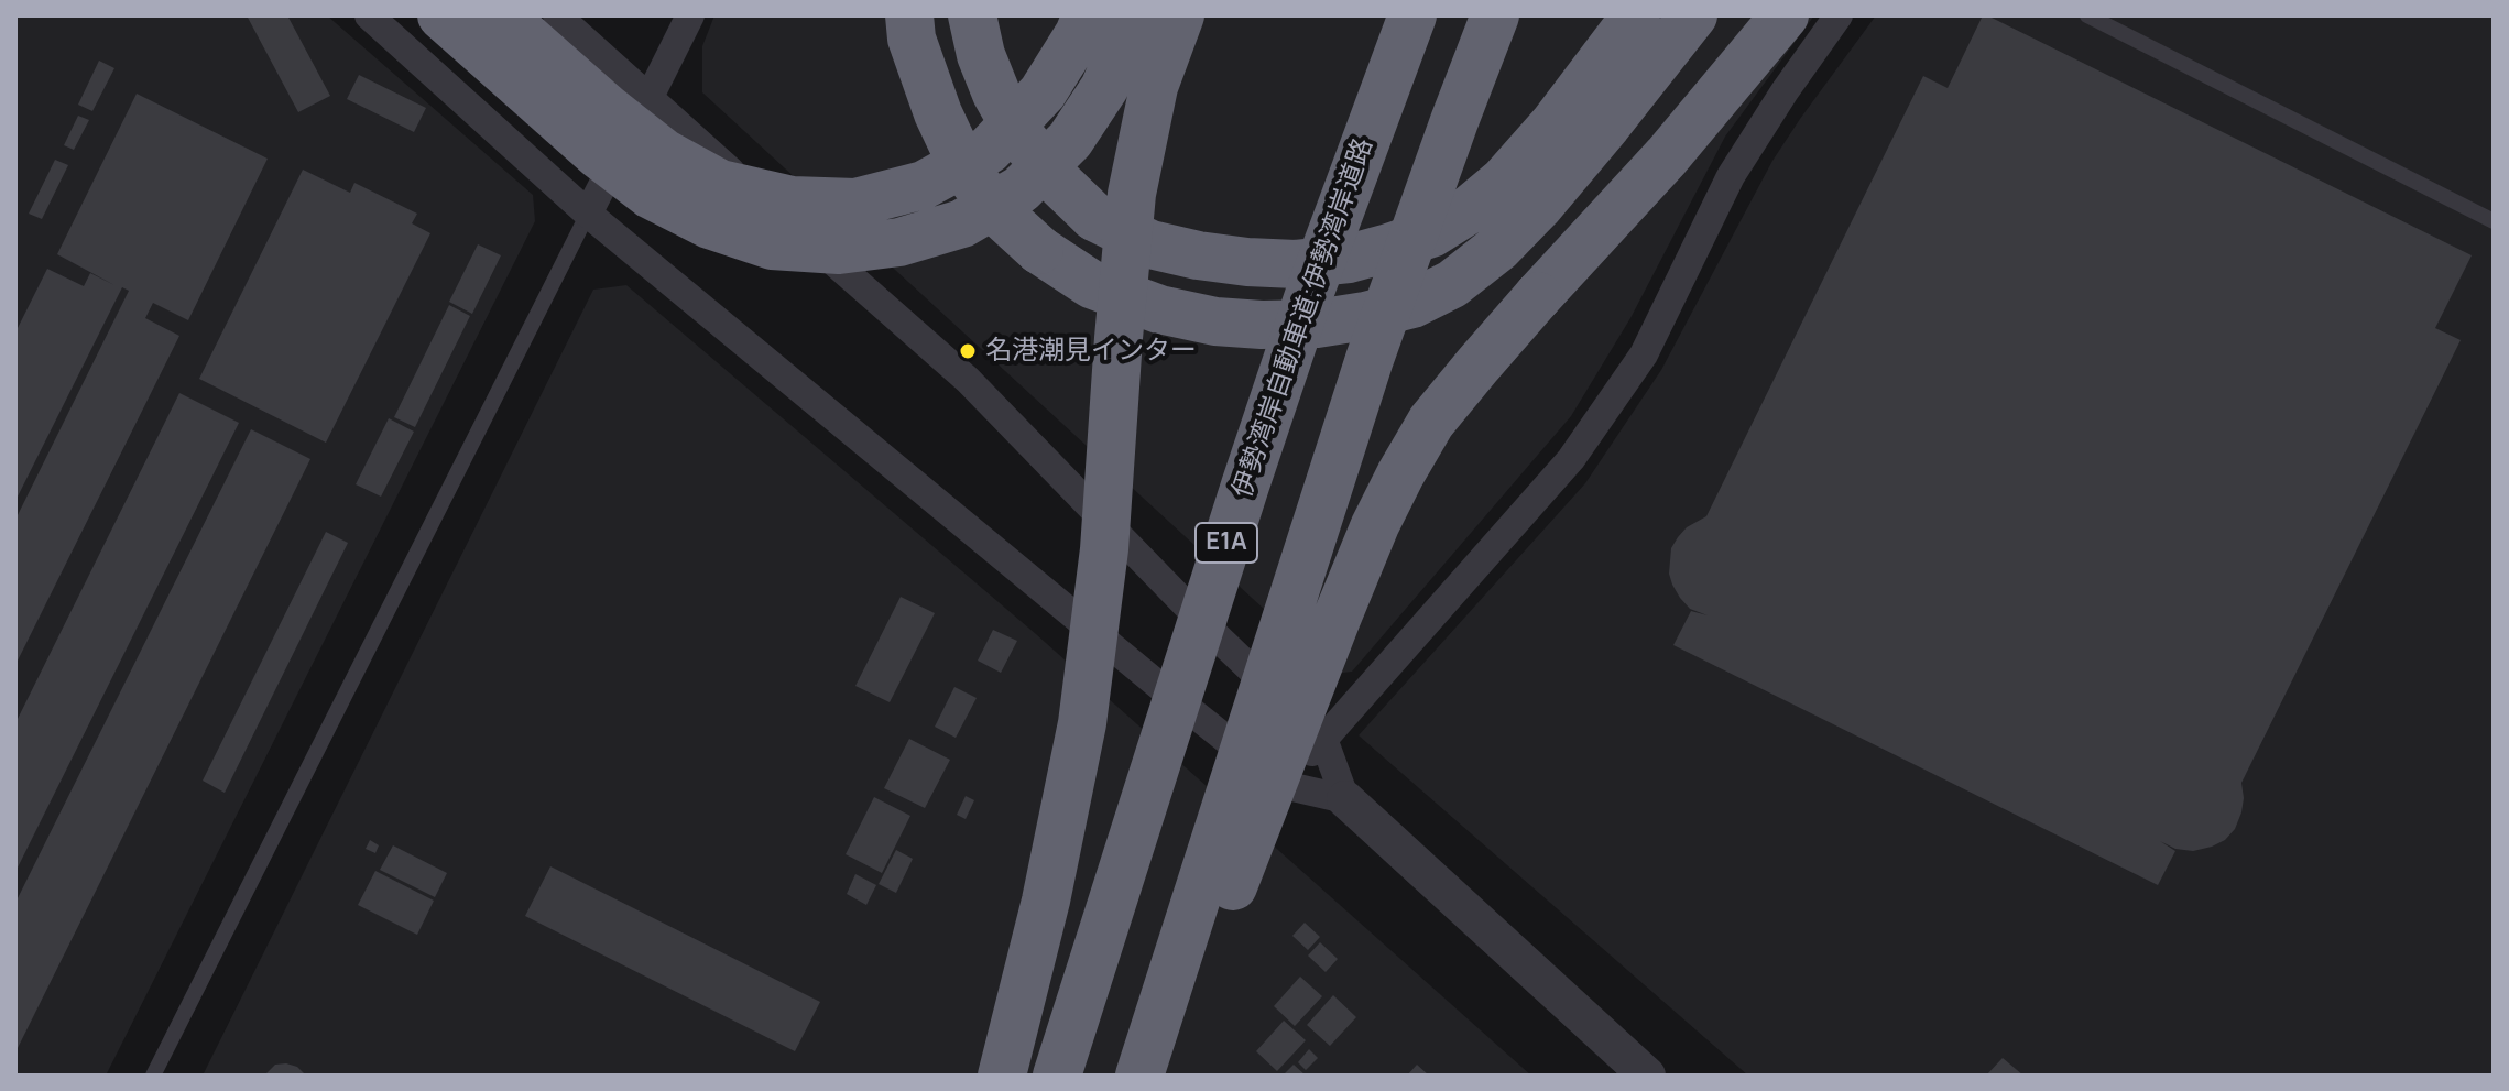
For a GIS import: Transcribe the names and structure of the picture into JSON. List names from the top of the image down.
{
  "streets": {
    "highway": ["伊勢湾岸自動車道;伊勢湾岸道路", "E1A"]
  },
  "places": ["名港潮見インター"]
}
